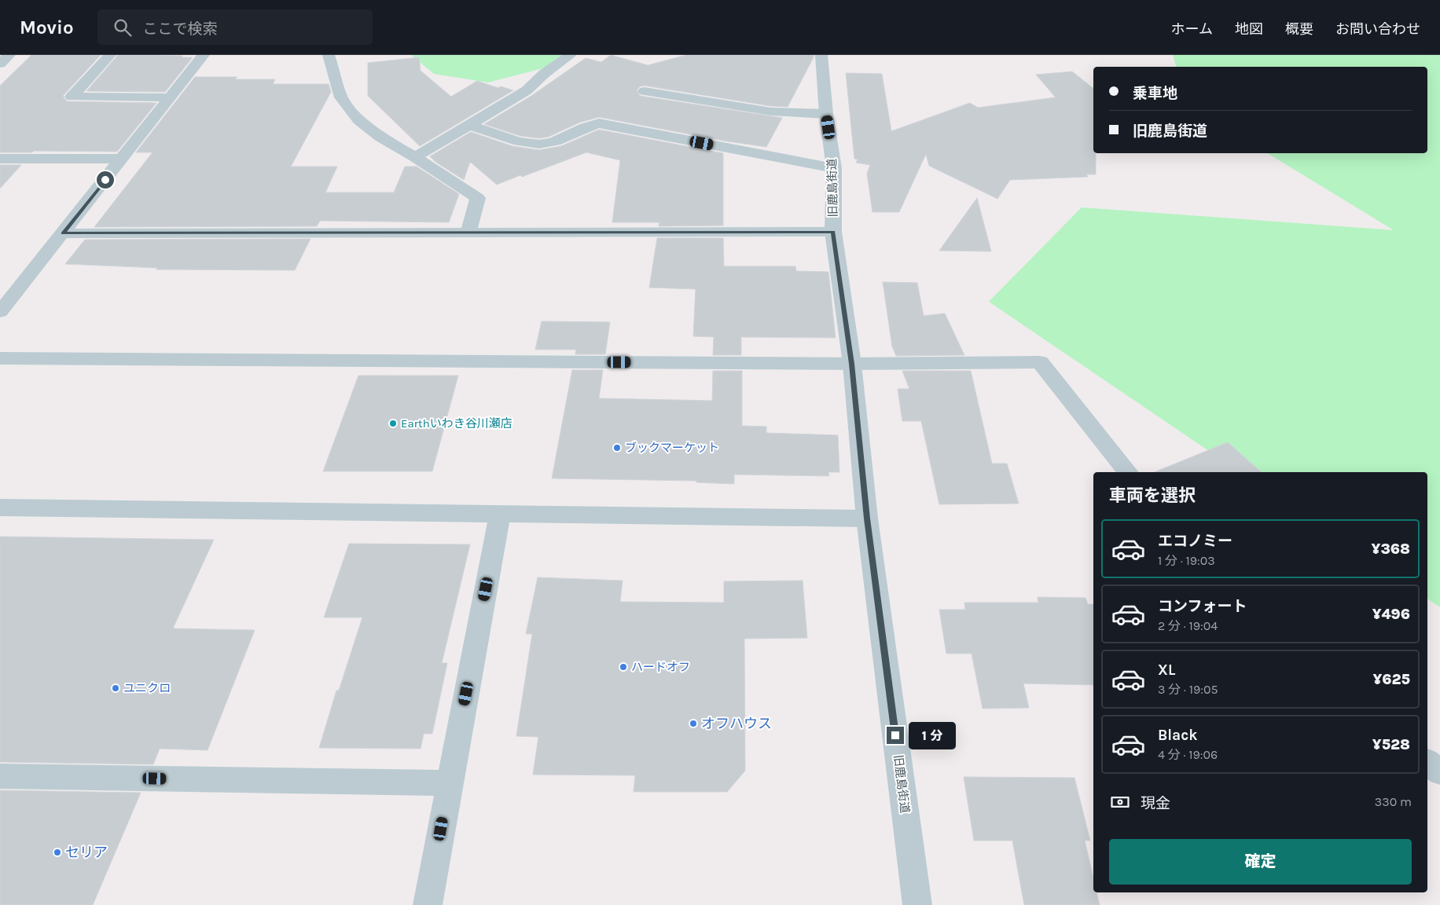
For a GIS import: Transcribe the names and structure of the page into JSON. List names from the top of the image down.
{
  "streets": {
    "street": ["旧鹿島街道"]
  },
  "places": [
    "Earthいわき谷川瀬店",
    "ブックマーケット",
    "ハードオフ",
    "ユニクロ",
    "オフハウス",
    "セリア"
  ],
  "page": {
    "header": "Movio",
    "search": "ここで検索",
    "nav": [
      "ホーム",
      "地図",
      "概要",
      "お問い合わせ"
    ],
    "banner": ["乗車地", "旧鹿島街道"],
    "heading": "車両を選択",
    "list": [
      {
        "name": "エコノミー",
        "note": "1 分 · 19:03",
        "value": "¥368"
      },
      {
        "name": "コンフォート",
        "note": "2 分 · 19:04",
        "value": "¥496"
      },
      {
        "name": "XL",
        "note": "3 分 · 19:05",
        "value": "¥625"
      },
      {
        "name": "Black",
        "note": "4 分 · 19:06",
        "value": "¥528"
      }
    ],
    "bubble": "1 分",
    "pay": ["現金", "330 m"],
    "buttons": "確定"
  }
}
